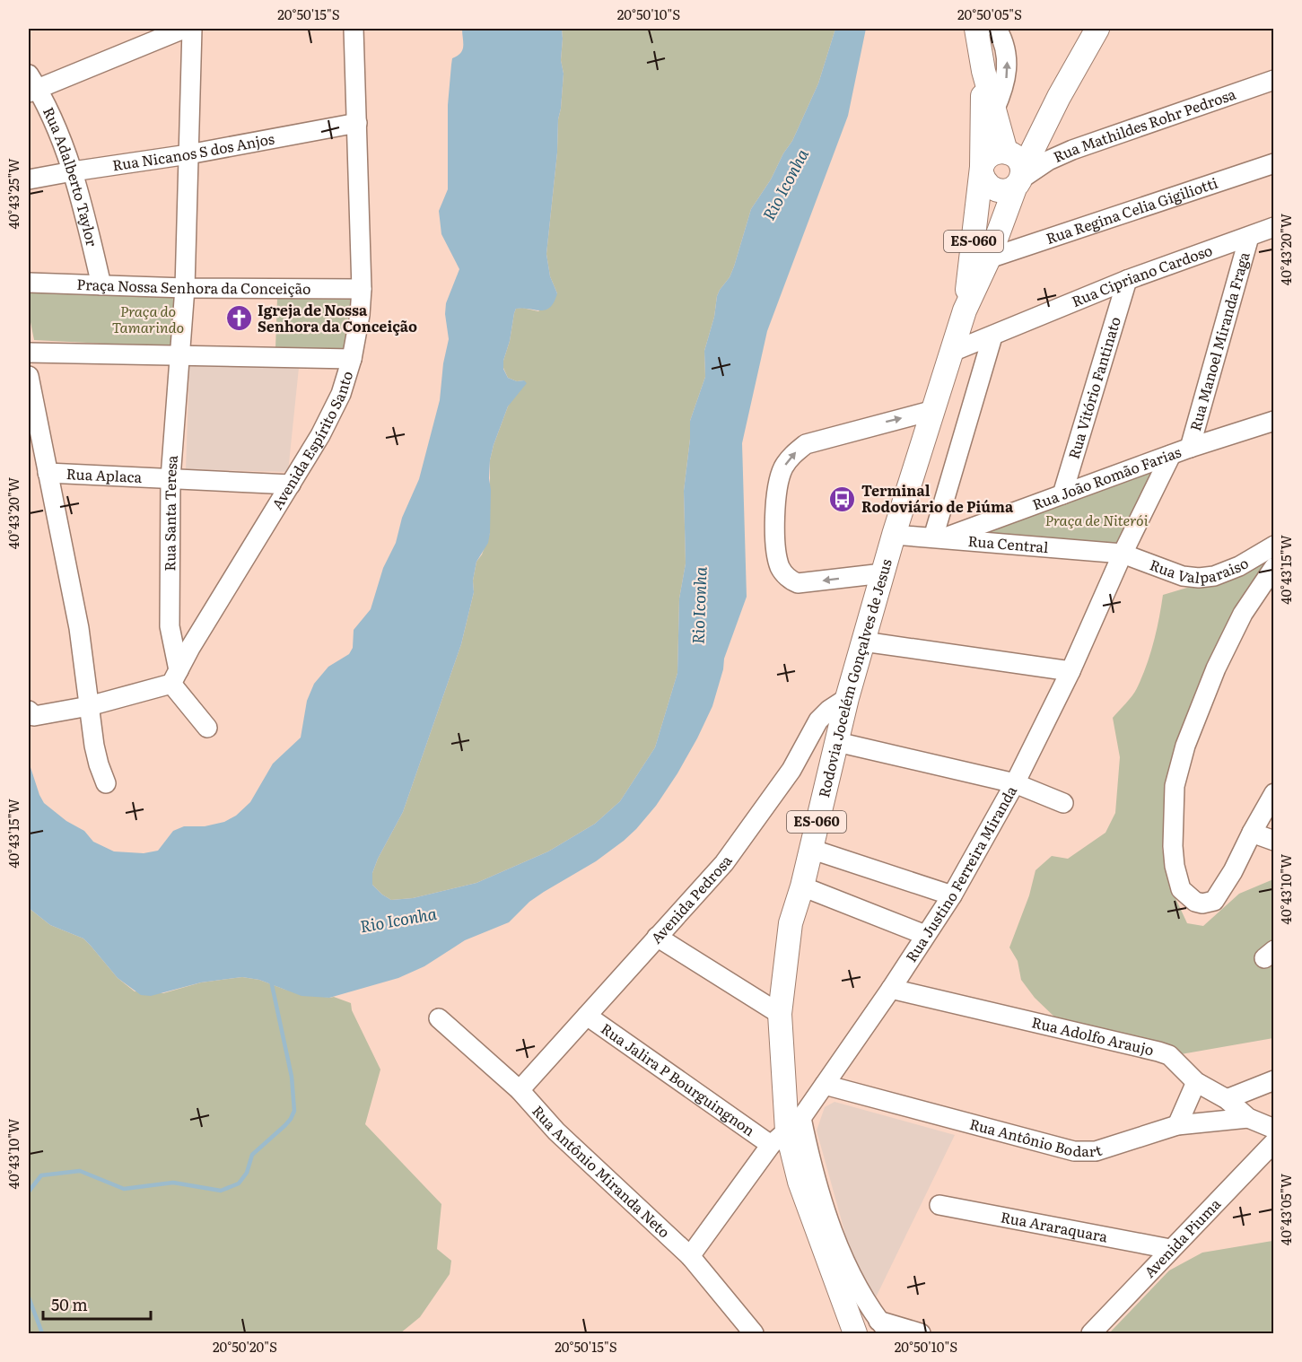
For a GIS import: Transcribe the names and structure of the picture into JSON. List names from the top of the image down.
{
  "streets": {
    "main road": ["ES-060", "Rodovia Jocelém Gonçalves de Jesus"],
    "street": [
      "Rua Mathildes Rohr Pedrosa",
      "Rua Nicanos S dos Anjos",
      "Rua Adalberto Taylor",
      "Rua Regina Celia Gigiliotti",
      "Rua Cipriano Cardoso",
      "Praça Nossa Senhora da Conceição",
      "Rua Manoel Miranda Fraga",
      "Rua Vitório Fantinato",
      "Avenida Espírito Santo",
      "Rua Aplaca",
      "Rua João Romão Farias",
      "Rua Santa Teresa",
      "Rua Central",
      "Rua Valparaiso",
      "Rua Justino Ferreira Miranda",
      "Avenida Pedrosa",
      "Rua Adolfo Araujo",
      "Rua Jalira P Bourguingnon",
      "Rua Antônio Bodart",
      "Rua Antônio Miranda Neto",
      "Rua Araraquara",
      "Avenida Piuma"
    ]
  },
  "crossings": [
    ["Rua Mathildes Rohr Pedrosa", "Rodovia Jocelém Gonçalves de Jesus"],
    ["Rua Nicanos S dos Anjos", "Rua Adalberto Taylor"],
    ["Rua Nicanos S dos Anjos", "Avenida Espírito Santo"],
    ["Rua Nicanos S dos Anjos", "Rua Santa Teresa"],
    ["Rua Adalberto Taylor", "Praça Nossa Senhora da Conceição"],
    ["Rua Regina Celia Gigiliotti", "Rodovia Jocelém Gonçalves de Jesus"],
    ["Rua Cipriano Cardoso", "Rua Manoel Miranda Fraga"],
    ["Rua Cipriano Cardoso", "Rua Vitório Fantinato"],
    ["Rua Cipriano Cardoso", "Rodovia Jocelém Gonçalves de Jesus"],
    ["Praça Nossa Senhora da Conceição", "Avenida Espírito Santo"],
    ["Praça Nossa Senhora da Conceição", "Rua Santa Teresa"],
    ["Rua Manoel Miranda Fraga", "Rua João Romão Farias"],
    ["Rua Vitório Fantinato", "Rua João Romão Farias"],
    ["Avenida Espírito Santo", "Rua Aplaca"],
    ["Avenida Espírito Santo", "Rua Santa Teresa"],
    ["Rua Aplaca", "Rua Santa Teresa"],
    ["Rua João Romão Farias", "Rua Central"],
    ["Rua João Romão Farias", "Rua Justino Ferreira Miranda"],
    ["Rua Central", "Rua Valparaiso"],
    ["Rua Central", "Rodovia Jocelém Gonçalves de Jesus"],
    ["Rua Central", "Rua Justino Ferreira Miranda"],
    ["Rua Valparaiso", "Rua Justino Ferreira Miranda"],
    ["Rodovia Jocelém Gonçalves de Jesus", "Rua Justino Ferreira Miranda"],
    ["Rodovia Jocelém Gonçalves de Jesus", "Avenida Pedrosa"],
    ["Rodovia Jocelém Gonçalves de Jesus", "Rua Jalira P Bourguingnon"],
    ["Rua Justino Ferreira Miranda", "Rua Adolfo Araujo"],
    ["Rua Justino Ferreira Miranda", "Rua Jalira P Bourguingnon"],
    ["Rua Justino Ferreira Miranda", "Rua Antônio Bodart"],
    ["Rua Justino Ferreira Miranda", "Rua Antônio Miranda Neto"],
    ["Avenida Pedrosa", "Rua Jalira P Bourguingnon"],
    ["Avenida Pedrosa", "Rua Antônio Miranda Neto"],
    ["Rua Adolfo Araujo", "Rua Antônio Bodart"],
    ["Rua Araraquara", "Avenida Piuma"]
  ],
  "water": ["Rio Iconha"],
  "parks": ["Praça do Tamarindo", "Praça de Niterói"],
  "places": {
    "church": ["Igreja de Nossa Senhora da Conceição"],
    "bus stop": ["Terminal Rodoviário de Piúma"]
  },
  "scale_bar": "50 m",
  "coordinates": [
    "20°50'15\"S",
    "20°50'10\"S",
    "20°50'05\"S",
    "40°43'25\"W",
    "40°43'20\"W",
    "40°43'15\"W",
    "40°43'10\"W",
    "40°43'05\"W",
    "20°50'20\"S"
  ]
}
